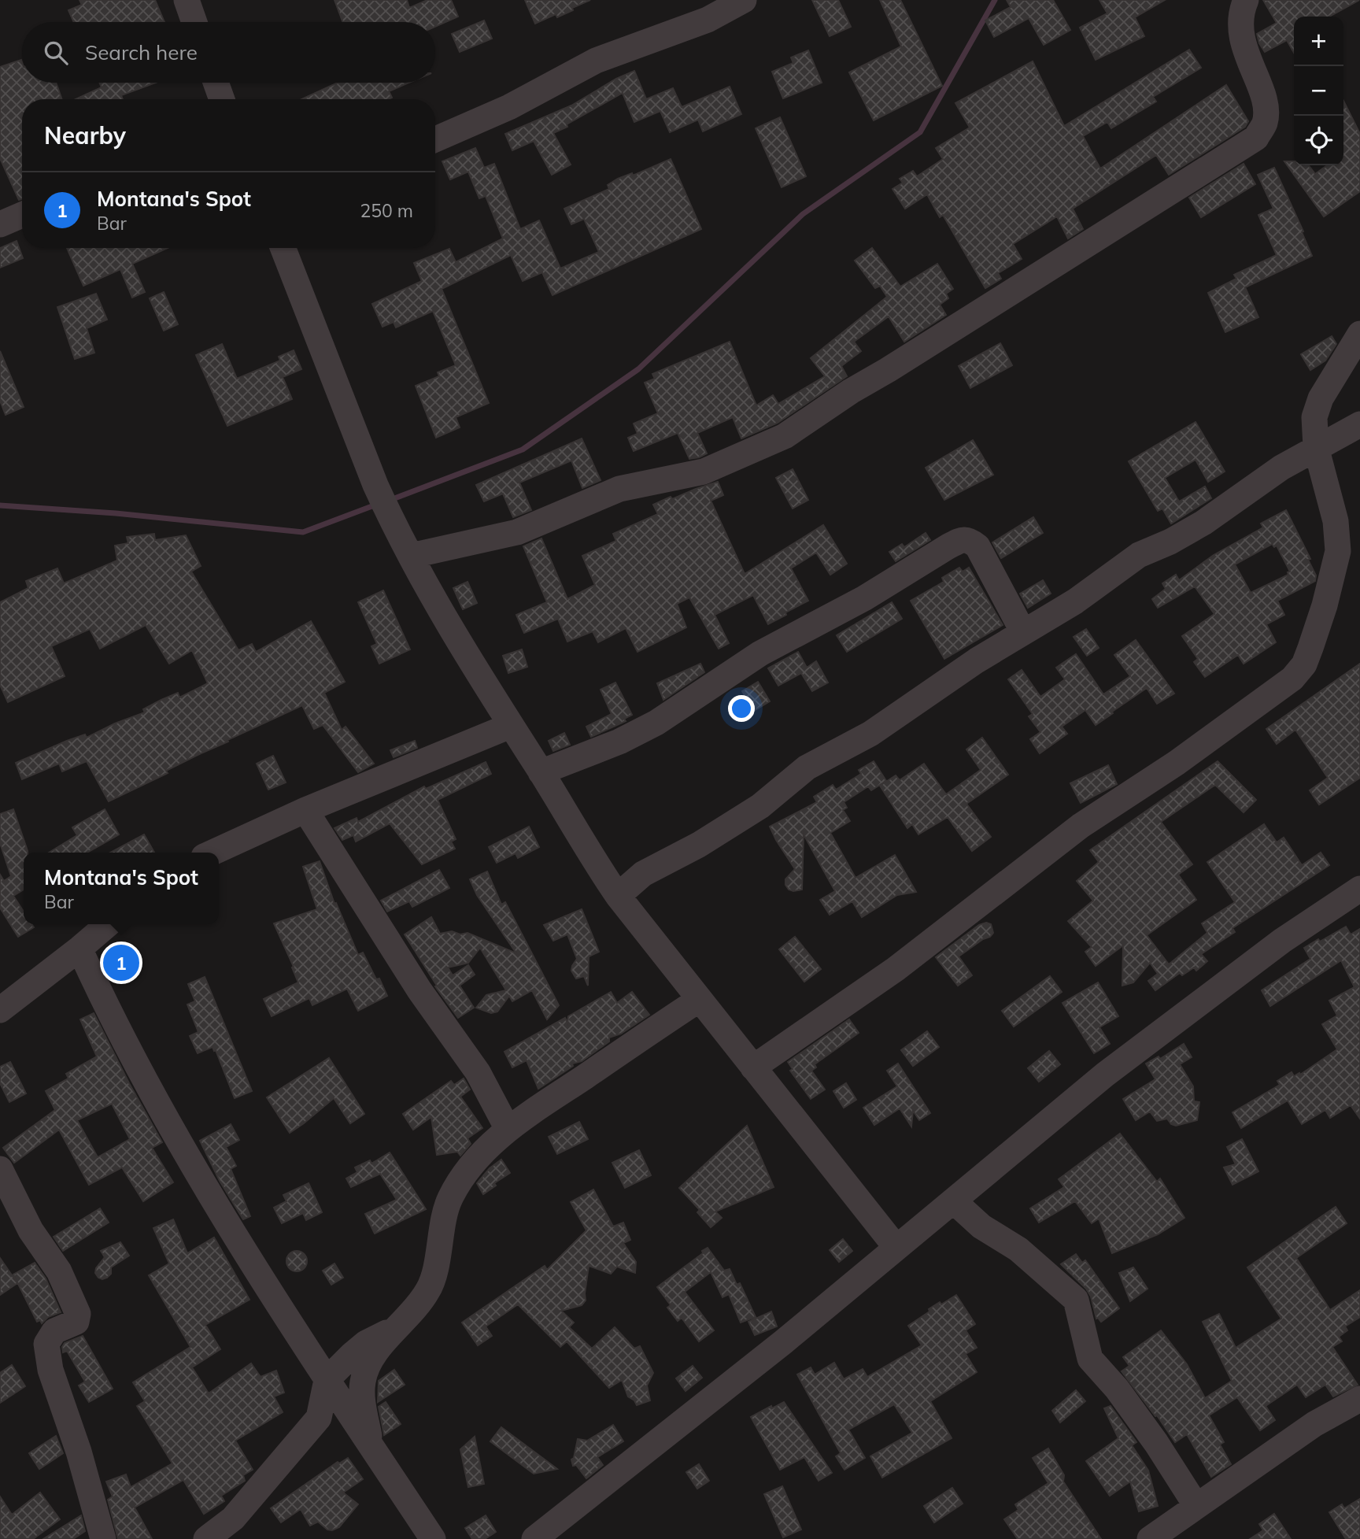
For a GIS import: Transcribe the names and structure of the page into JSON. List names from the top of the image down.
{
  "page": {
    "map_buttons": ["+", "−"],
    "search": "Search here",
    "heading": "Nearby",
    "list": [
      {
        "mark": "1",
        "name": "Montana's Spot",
        "note": "Bar",
        "value": "250 m"
      }
    ],
    "popup": ["Montana's Spot", "Bar"],
    "pins": "1"
  }
}
